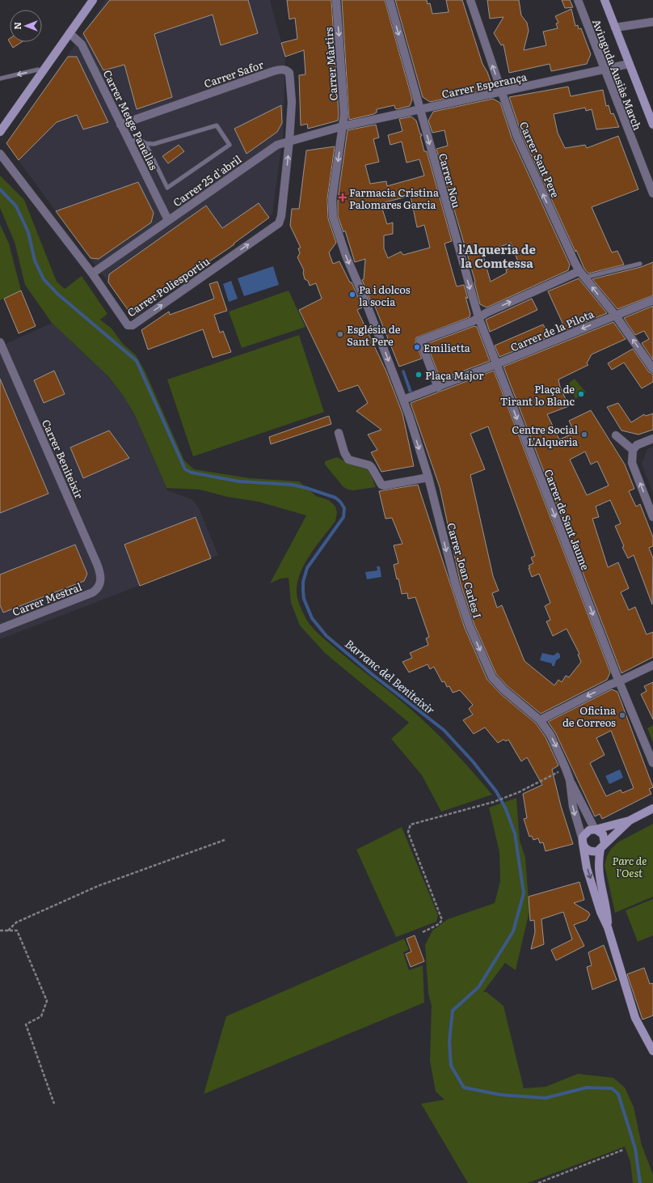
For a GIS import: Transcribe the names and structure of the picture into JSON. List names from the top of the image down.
{
  "streets": {
    "street": [
      "Carrer Màrtirs",
      "Carrer Safor",
      "Avinguda Ausiàs March",
      "Carrer Esperança",
      "Carrer Metge Panellas",
      "Carrer Sant Pere",
      "Carrer 25 d'abril",
      "Carrer Nou",
      "Carrer Poliesportiu",
      "Carrer de la Pilota",
      "Carrer Beniteixir",
      "Carrer de Sant Jaume",
      "Carrer Joan Carles I",
      "Carrer Mestral"
    ]
  },
  "crossings": [
    ["Carrer Màrtirs", "Carrer Esperança"],
    ["Carrer Màrtirs", "Carrer 25 d'abril"],
    ["Carrer Màrtirs", "Carrer Joan Carles I"],
    ["Carrer Safor", "Carrer Metge Panellas"],
    ["Carrer Safor", "Carrer 25 d'abril"],
    ["Carrer Safor", "Carrer Poliesportiu"],
    ["Avinguda Ausiàs March", "Carrer Esperança"],
    ["Carrer Esperança", "Carrer Sant Pere"],
    ["Carrer Esperança", "Carrer 25 d'abril"],
    ["Carrer Esperança", "Carrer Nou"],
    ["Carrer Metge Panellas", "Carrer 25 d'abril"],
    ["Carrer Sant Pere", "Carrer de la Pilota"],
    ["Carrer 25 d'abril", "Carrer Poliesportiu"],
    ["Carrer Nou", "Carrer de la Pilota"],
    ["Carrer Nou", "Carrer de Sant Jaume"],
    ["Carrer de la Pilota", "Carrer de Sant Jaume"],
    ["Carrer Beniteixir", "Carrer Mestral"]
  ],
  "one_way": [
    "Carrer Màrtirs",
    "Carrer Sant Pere",
    "Carrer Nou",
    "Carrer de Sant Jaume",
    "Carrer Joan Carles I"
  ],
  "districts": ["l'Alqueria de la Comtessa"],
  "water": ["Barranc del Beniteixir"],
  "parks": ["Parc de l'Oest"],
  "places": {
    "health": ["Farmacia Cristina Palomares Garcia"],
    "other": [
      "Pa i dolcos la socia",
      "Església de Sant Pere",
      "Emilietta",
      "Plaça Major",
      "Plaça de Tirant lo Blanc",
      "Centre Social L'Alqueria",
      "Oficina de Correos"
    ]
  },
  "north": "left"
}
